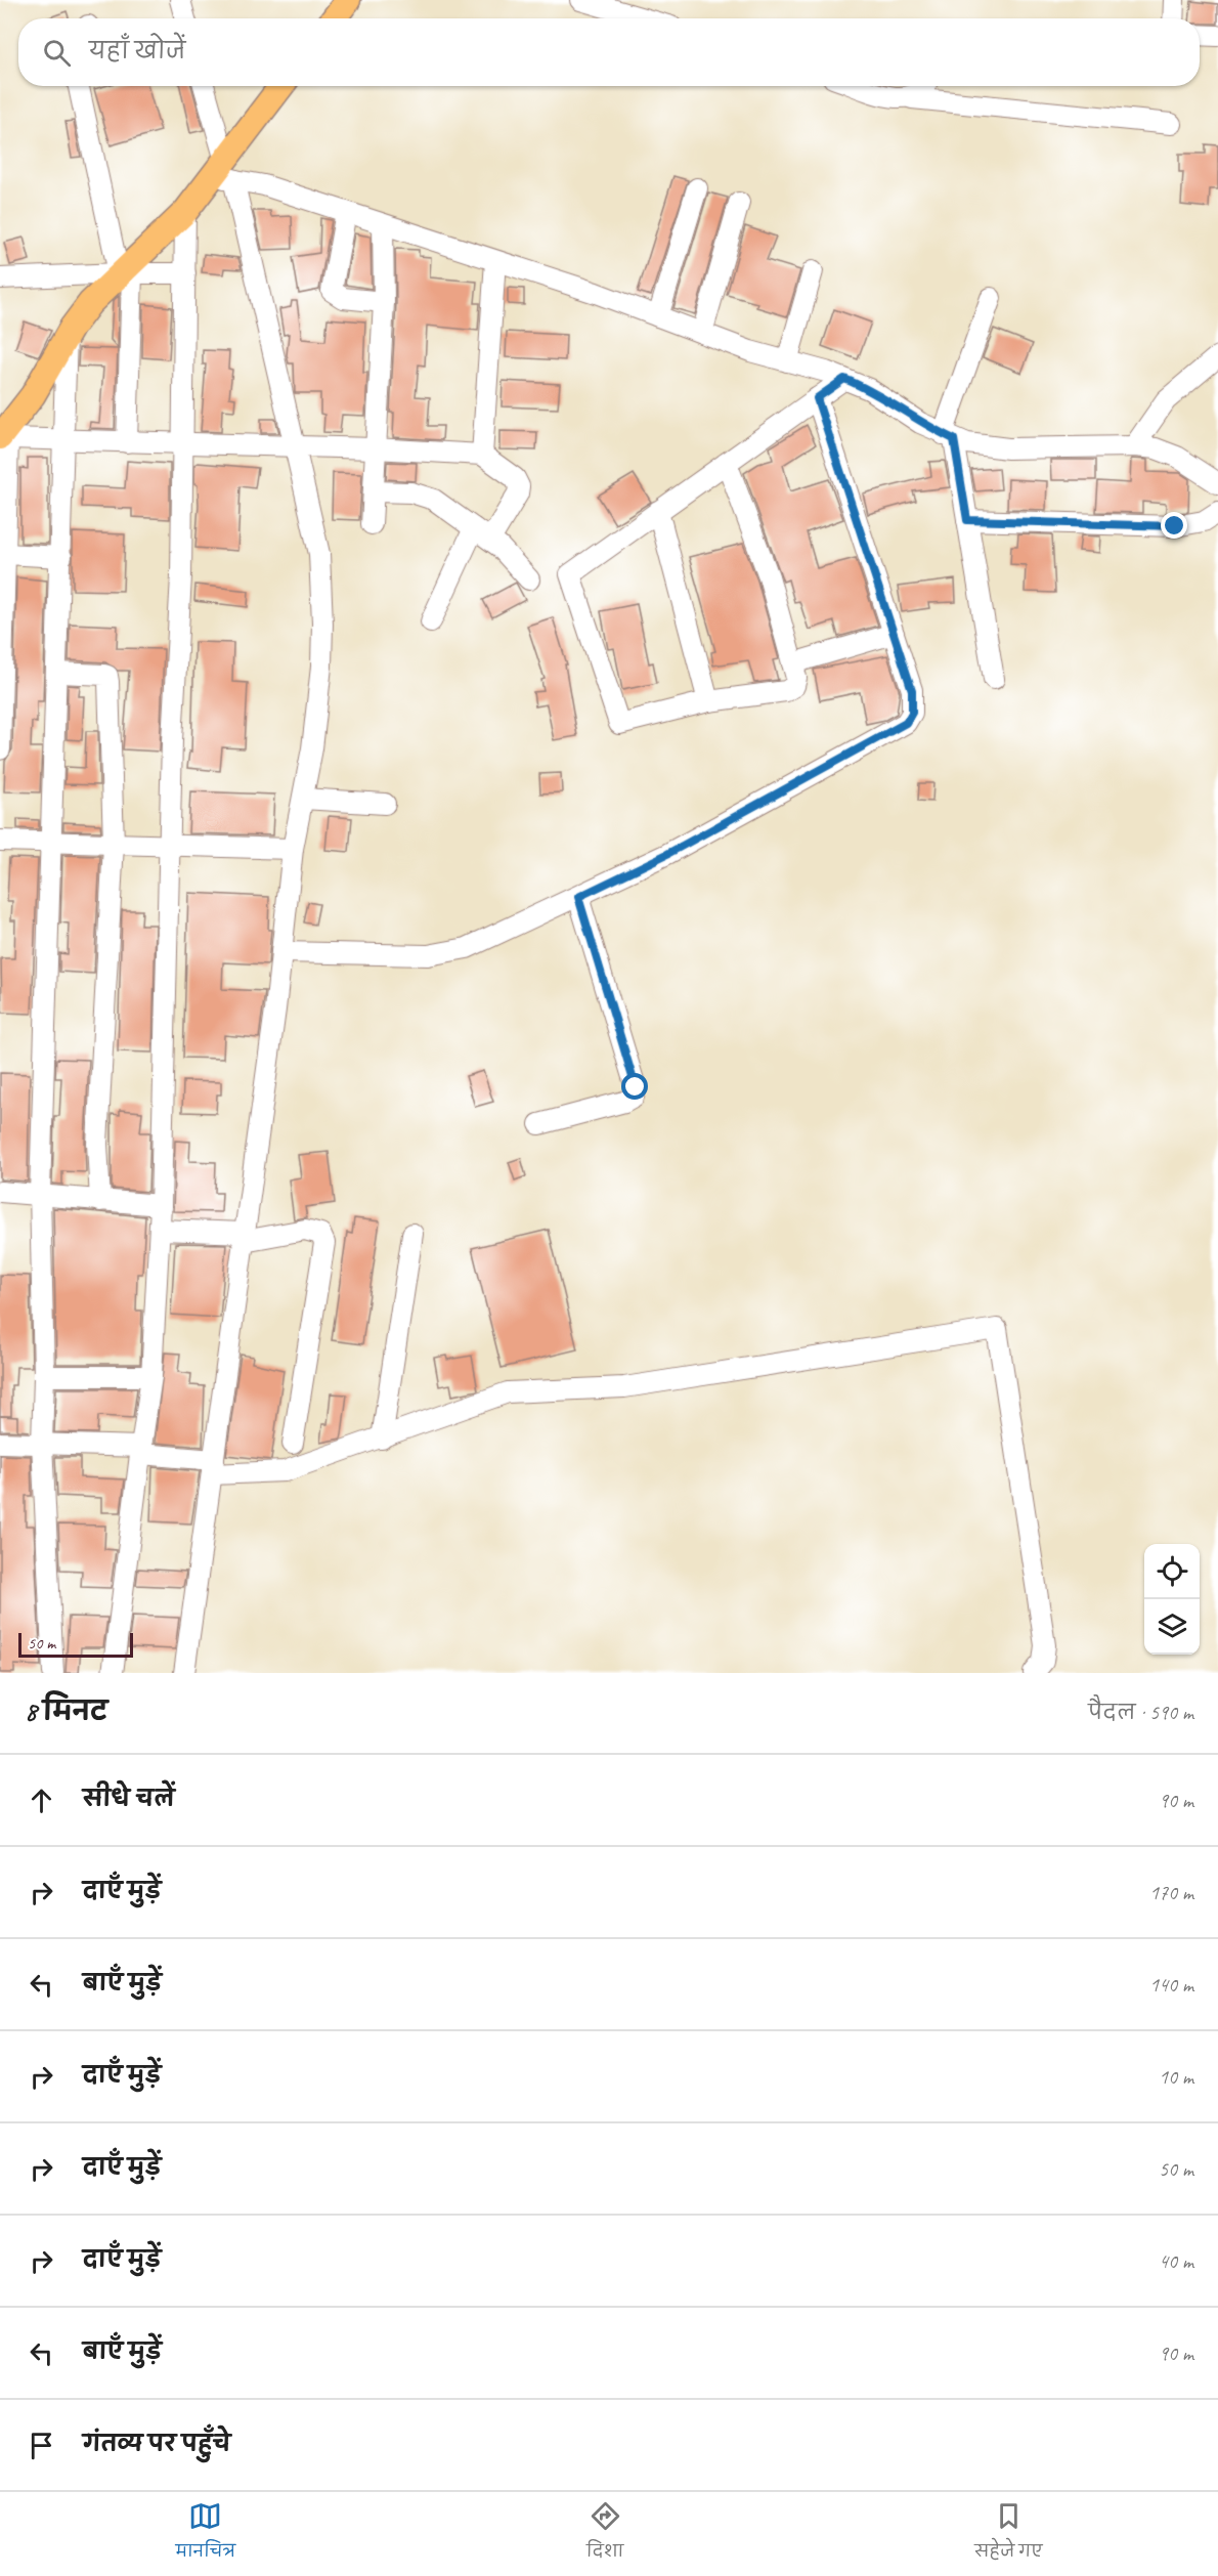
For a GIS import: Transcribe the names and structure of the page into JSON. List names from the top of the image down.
{
  "scale_bar": "50 m",
  "page": {
    "search": "यहाँ खोजें",
    "scale": "50 m",
    "heading": ["8 मिनट", "पैदल · 590 m"],
    "list": [
      ["सीधे चलें", "90 m"],
      ["दाएँ मुड़ें", "170 m"],
      ["बाएँ मुड़ें", "140 m"],
      ["दाएँ मुड़ें", "10 m"],
      ["दाएँ मुड़ें", "50 m"],
      ["दाएँ मुड़ें", "40 m"],
      ["बाएँ मुड़ें", "90 m"],
      "गंतव्य पर पहुँचे"
    ],
    "nav": ["मानचित्र", "दिशा", "सहेजे गए"]
  }
}
